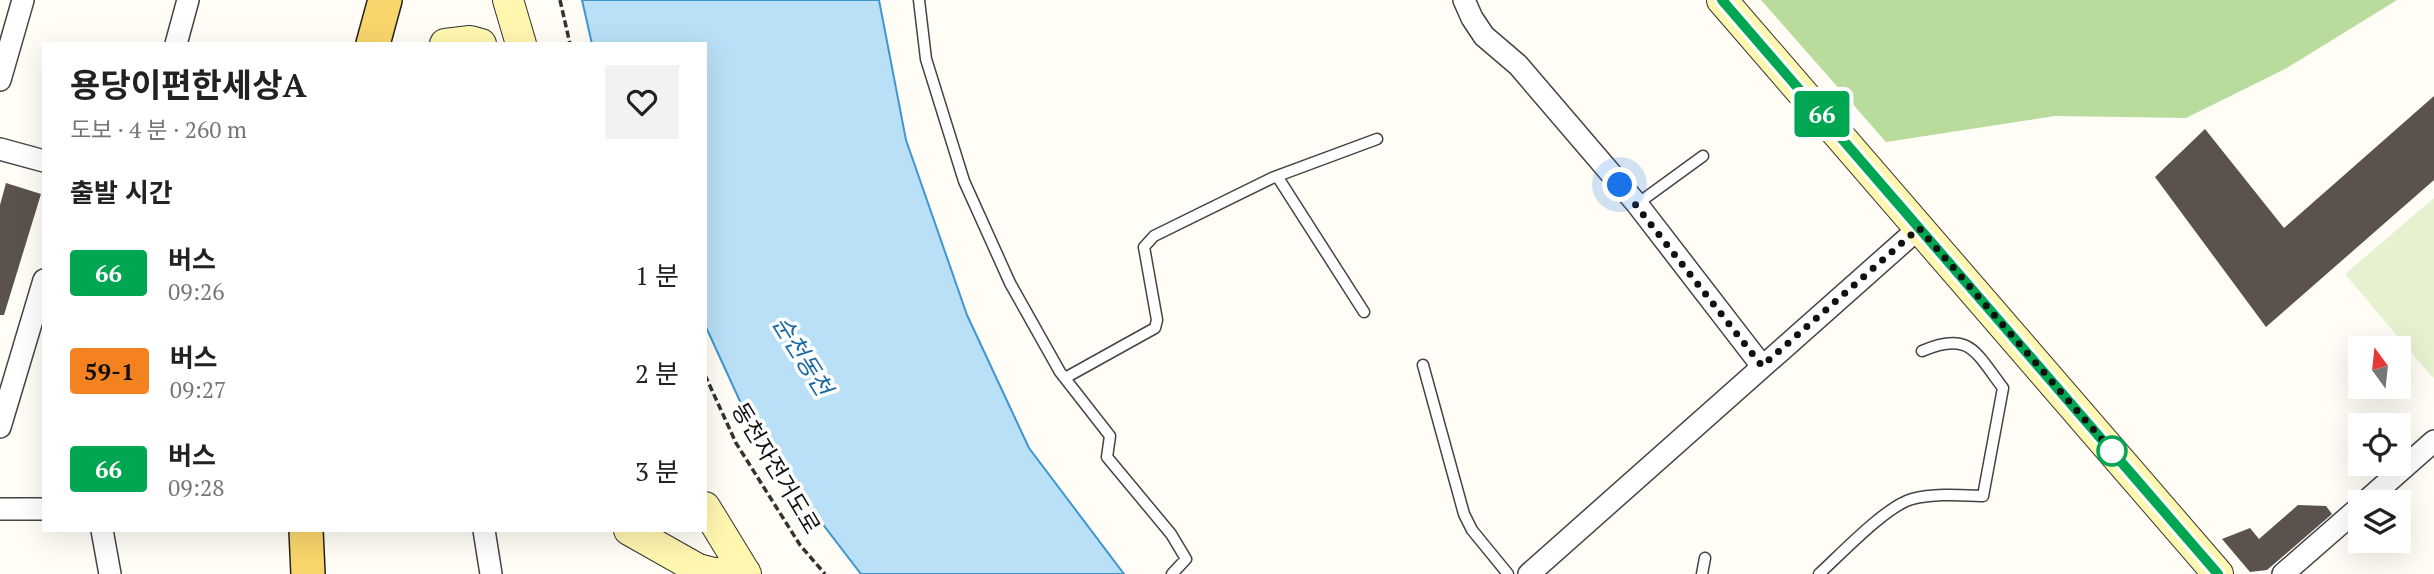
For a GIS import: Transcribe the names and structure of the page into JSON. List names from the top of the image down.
{
  "streets": {
    "path": ["동천자전거도로"]
  },
  "water": ["순천동천"],
  "lines": ["bus line 66"],
  "north": "top",
  "page": {
    "on_map": "66",
    "heading": [
      ["용당이편한세상A", "도보 · 4 분 · 260 m"],
      "출발 시간"
    ],
    "list": [
      {
        "mark": "66",
        "name": "버스",
        "note": "09:26",
        "value": "1 분"
      },
      {
        "mark": "59-1",
        "name": "버스",
        "note": "09:27",
        "value": "2 분"
      },
      {
        "mark": "66",
        "name": "버스",
        "note": "09:28",
        "value": "3 분"
      }
    ]
  }
}
